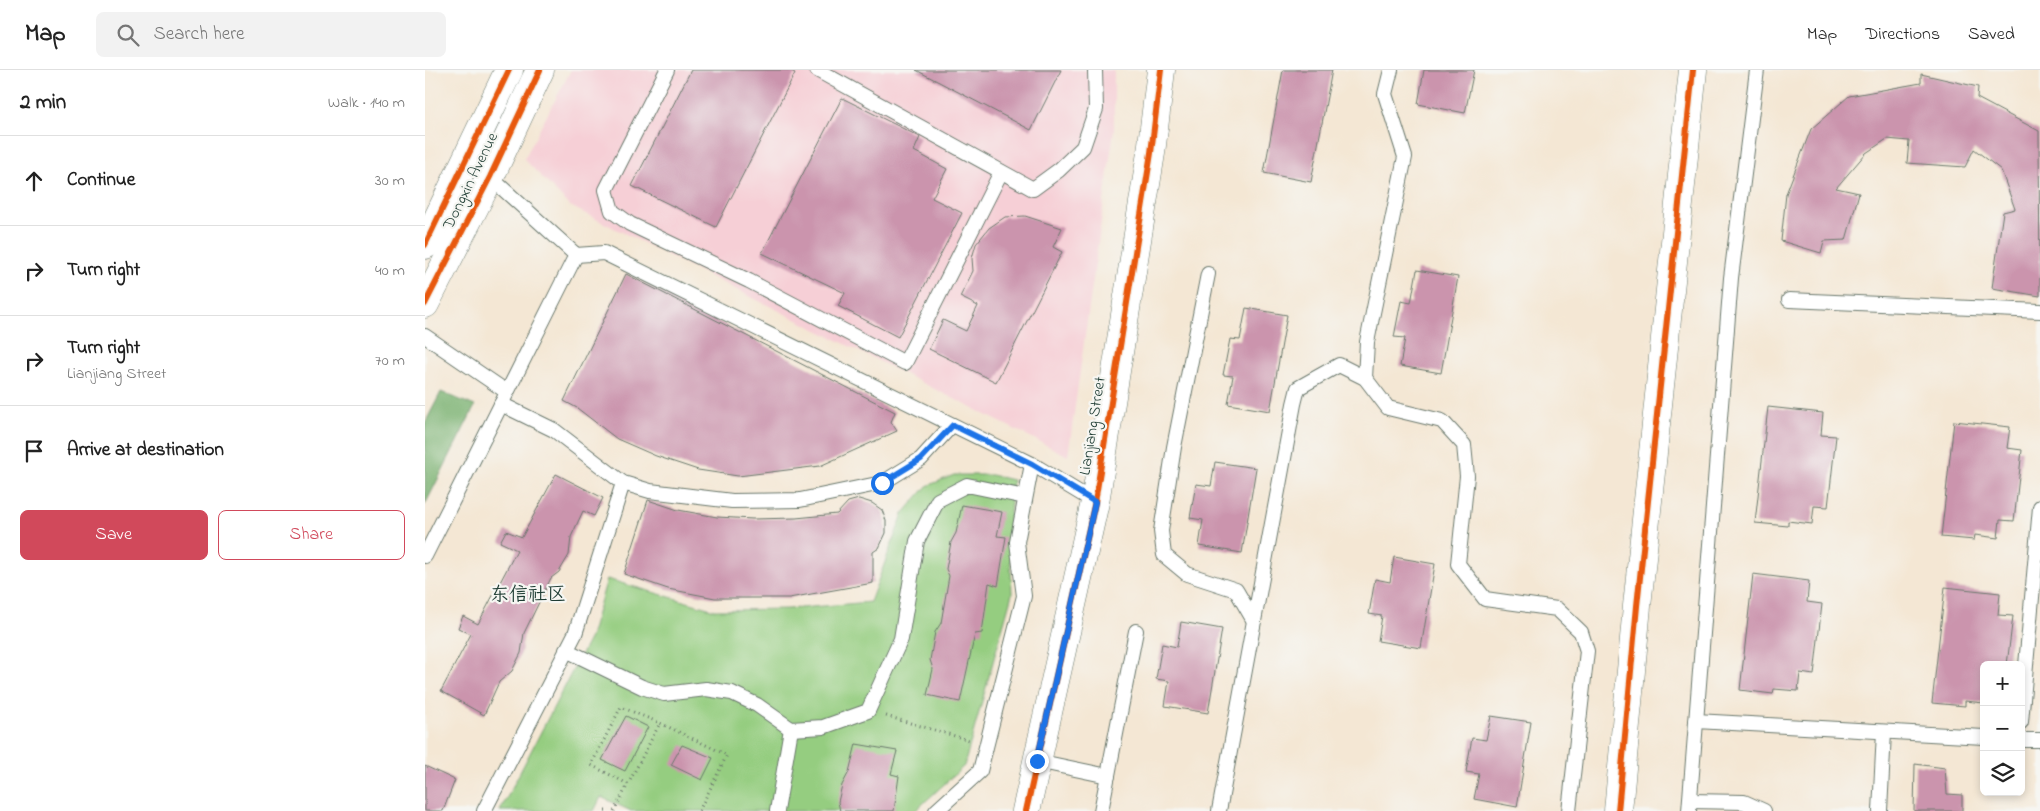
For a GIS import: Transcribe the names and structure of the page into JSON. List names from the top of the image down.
{
  "streets": {
    "street": ["Dongxin Avenue", "Lianjiang Street"]
  },
  "districts": ["东信社区"],
  "page": {
    "header": "Map",
    "search": "Search here",
    "nav": ["Map", "Directions", "Saved"],
    "heading": ["2 min", "Walk · 140 m"],
    "list": [
      ["Continue", "30 m"],
      ["Turn right", "40 m"],
      ["Turn right", "Lianjiang Street", "70 m"],
      "Arrive at destination"
    ],
    "buttons": ["Save", "Share"],
    "map_buttons": ["+", "−"]
  }
}
